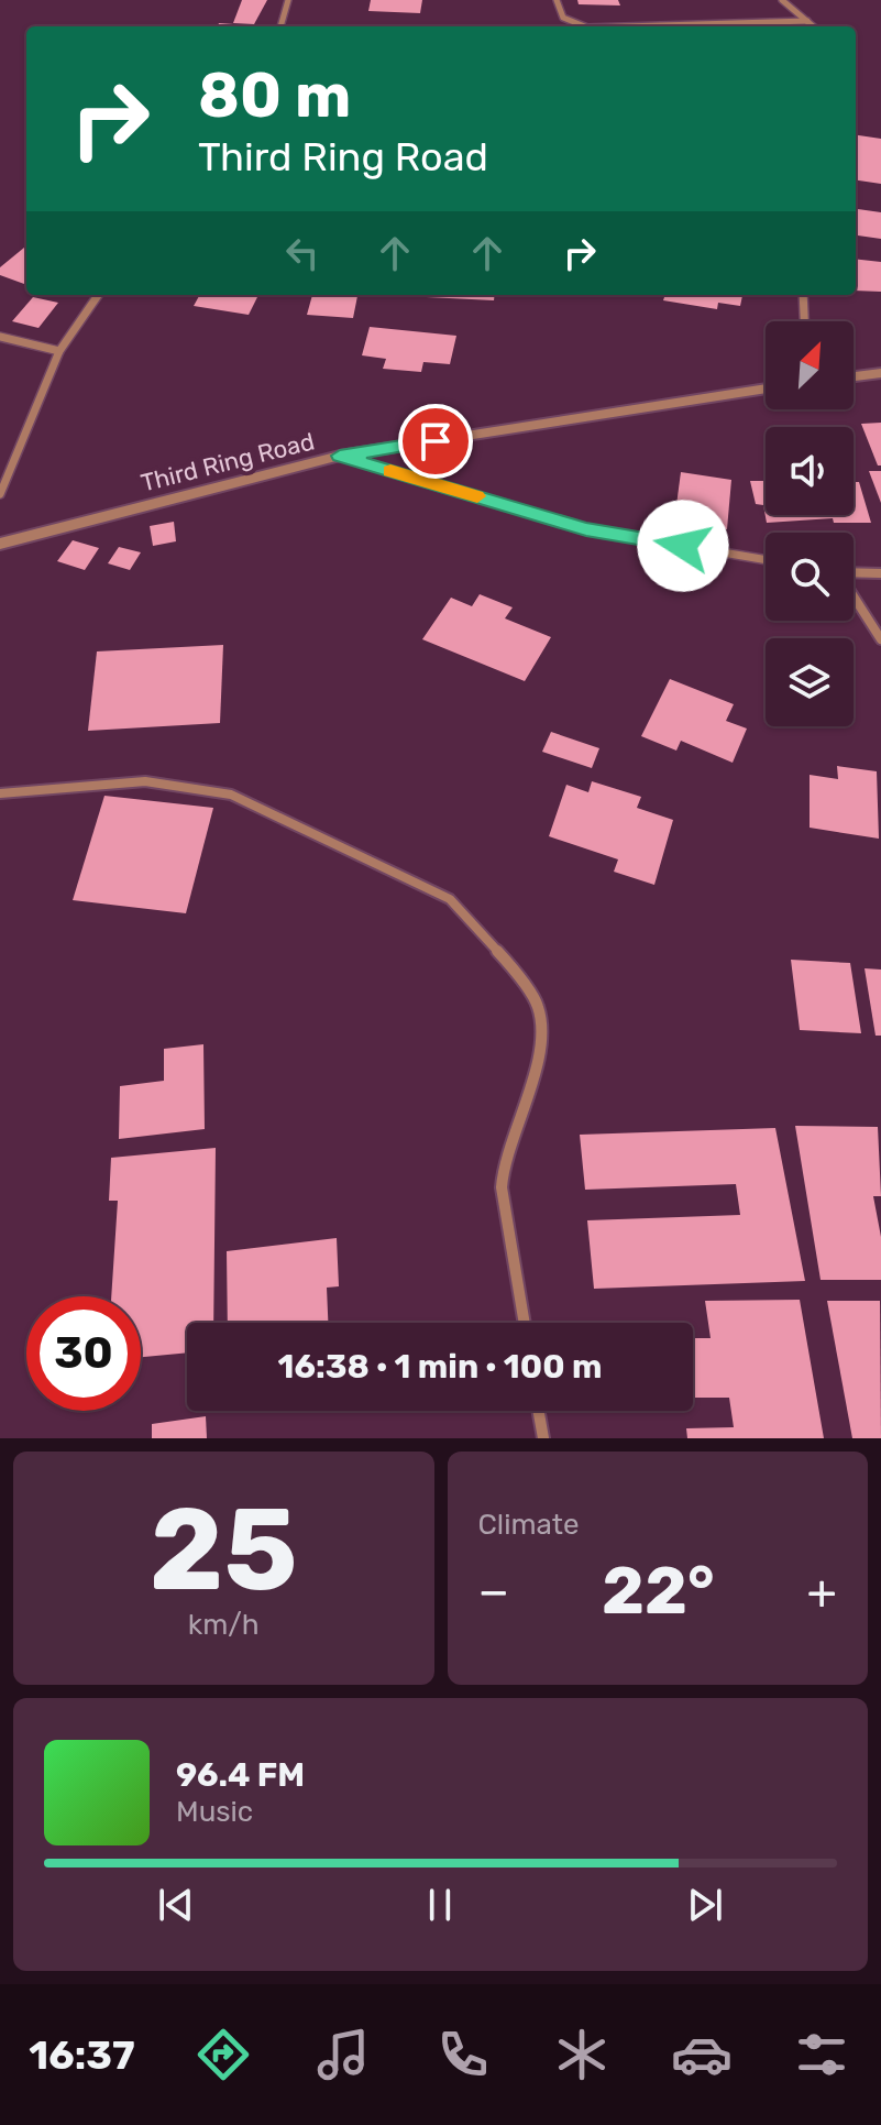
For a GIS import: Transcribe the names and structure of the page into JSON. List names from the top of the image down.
{
  "streets": {
    "street": ["Third Ring Road"]
  },
  "north": "top right",
  "page": {
    "turn": ["80 m", "Third Ring Road"],
    "limit": "30",
    "trip": "16:38 · 1 min · 100 m",
    "tile": [
      ["25", "km/h"],
      "Climate"
    ],
    "heat": ["−", "22°", "+"],
    "song": ["96.4 FM", "Music"],
    "tabs": "16:37"
  }
}
